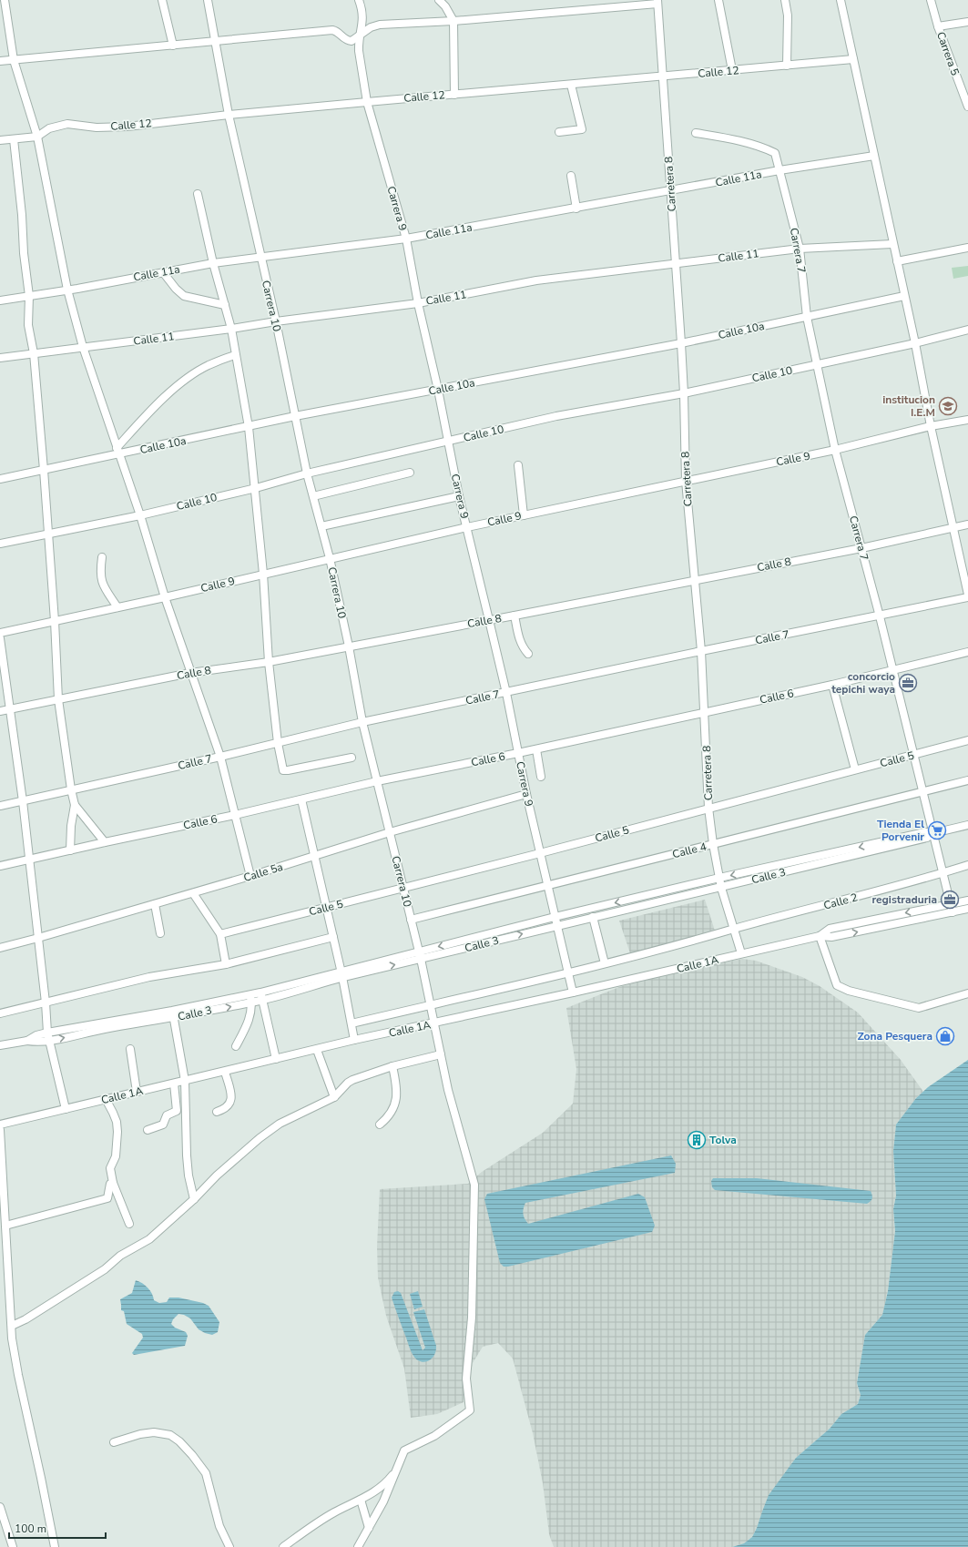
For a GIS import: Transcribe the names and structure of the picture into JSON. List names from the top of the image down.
{
  "streets": {
    "street": [
      "Carrera 5",
      "Calle 12",
      "Calle 11a",
      "Carretera 8",
      "Carrera 9",
      "Carrera 7",
      "Calle 11",
      "Carrera 10",
      "Calle 10a",
      "Calle 10",
      "Calle 9",
      "Calle 8",
      "Calle 7",
      "Calle 6",
      "Calle 5",
      "Calle 4",
      "Calle 5a",
      "Calle 3",
      "Calle 2",
      "Calle 1A"
    ]
  },
  "crossings": [
    ["Calle 12", "Carretera 8"],
    ["Calle 12", "Carrera 9"],
    ["Calle 12", "Carrera 10"],
    ["Calle 11a", "Carretera 8"],
    ["Calle 11a", "Carrera 9"],
    ["Calle 11a", "Carrera 7"],
    ["Calle 11a", "Carrera 10"],
    ["Carretera 8", "Calle 11"],
    ["Carretera 8", "Calle 10a"],
    ["Carretera 8", "Calle 10"],
    ["Carretera 8", "Calle 9"],
    ["Carretera 8", "Calle 8"],
    ["Carretera 8", "Calle 7"],
    ["Carretera 8", "Calle 6"],
    ["Carretera 8", "Calle 5"],
    ["Carretera 8", "Calle 4"],
    ["Carretera 8", "Calle 3"],
    ["Carretera 8", "Calle 2"],
    ["Carretera 8", "Calle 1A"],
    ["Carrera 9", "Calle 11"],
    ["Carrera 9", "Calle 10a"],
    ["Carrera 9", "Calle 10"],
    ["Carrera 9", "Calle 9"],
    ["Carrera 9", "Calle 8"],
    ["Carrera 9", "Calle 7"],
    ["Carrera 9", "Calle 6"],
    ["Carrera 9", "Calle 5"],
    ["Carrera 9", "Calle 4"],
    ["Carrera 9", "Calle 5a"],
    ["Carrera 9", "Calle 3"],
    ["Carrera 9", "Calle 2"],
    ["Carrera 9", "Calle 1A"],
    ["Carrera 7", "Calle 11"],
    ["Carrera 7", "Calle 10a"],
    ["Carrera 7", "Calle 10"],
    ["Carrera 7", "Calle 9"],
    ["Carrera 7", "Calle 8"],
    ["Carrera 7", "Calle 7"],
    ["Carrera 7", "Calle 6"],
    ["Carrera 7", "Calle 5"],
    ["Carrera 7", "Calle 4"],
    ["Carrera 7", "Calle 3"],
    ["Carrera 7", "Calle 2"],
    ["Carrera 7", "Calle 1A"],
    ["Calle 11", "Carrera 10"],
    ["Carrera 10", "Calle 10a"],
    ["Carrera 10", "Calle 10"],
    ["Carrera 10", "Calle 9"],
    ["Carrera 10", "Calle 8"],
    ["Carrera 10", "Calle 7"],
    ["Carrera 10", "Calle 6"],
    ["Carrera 10", "Calle 5"],
    ["Carrera 10", "Calle 4"],
    ["Carrera 10", "Calle 5a"],
    ["Carrera 10", "Calle 3"],
    ["Carrera 10", "Calle 2"],
    ["Carrera 10", "Calle 1A"]
  ],
  "places": {
    "school or university": ["institucion I.E.M"],
    "office": ["concorcio tepichi waya", "registraduria"],
    "supermarket": ["Tienda El Porvenir"],
    "shop": ["Zona Pesquera"],
    "building": ["Tolva"]
  },
  "scale_bar": "100 m"
}
